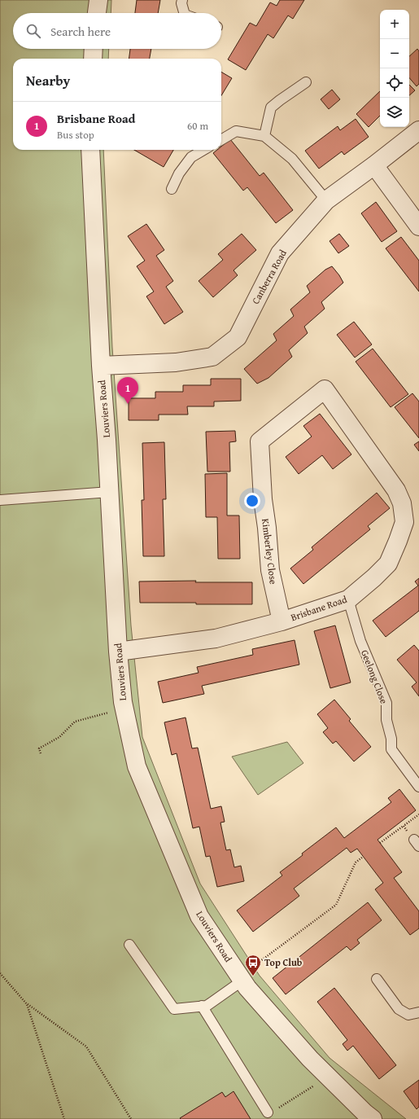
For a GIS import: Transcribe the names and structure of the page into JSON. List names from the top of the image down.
{
  "streets": {
    "street": [
      "Canberra Road",
      "Louviers Road",
      "Kimberley Close",
      "Brisbane Road"
    ],
    "lane": ["Geelong Close"]
  },
  "crossings": [
    ["Canberra Road", "Louviers Road"],
    ["Louviers Road", "Brisbane Road"],
    ["Kimberley Close", "Brisbane Road"],
    ["Brisbane Road", "Geelong Close"]
  ],
  "places": {
    "bus stop": ["Top Club"]
  },
  "page": {
    "map_buttons": ["+", "−"],
    "search": "Search here",
    "heading": "Nearby",
    "list": [
      {
        "mark": "1",
        "name": "Brisbane Road",
        "note": "Bus stop",
        "value": "60 m"
      }
    ],
    "pins": "1"
  }
}
